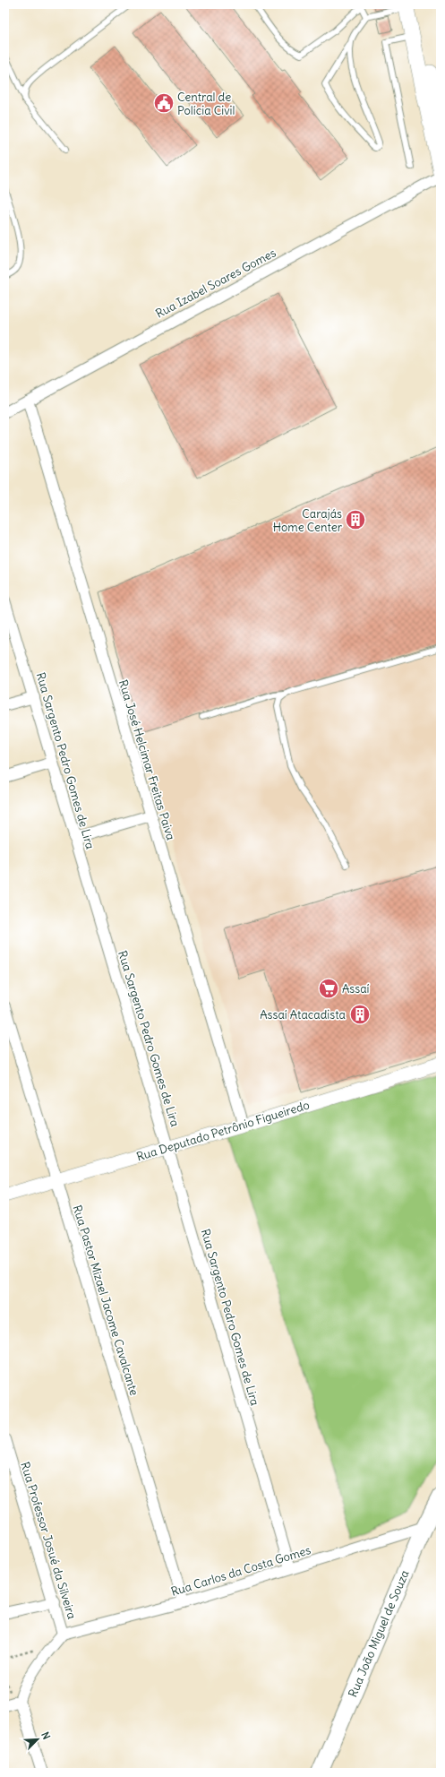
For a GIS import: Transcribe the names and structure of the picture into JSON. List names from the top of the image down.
{
  "streets": {
    "main road": ["Rua João Miguel de Souza"],
    "street": [
      "Rua Izabel Soares Gomes",
      "Rua José Helcimar Freitas Paiva",
      "Rua Sargento Pedro Gomes de Lira",
      "Rua Deputado Petrônio Figueiredo",
      "Rua Pastor Mizael Jacome Cavalcante",
      "Rua Professor Josué da Silveira",
      "Rua Carlos da Costa Gomes"
    ]
  },
  "crossings": [
    ["Rua Izabel Soares Gomes", "Rua José Helcimar Freitas Paiva"],
    ["Rua José Helcimar Freitas Paiva", "Rua Deputado Petrônio Figueiredo"],
    ["Rua Sargento Pedro Gomes de Lira", "Rua Deputado Petrônio Figueiredo"],
    ["Rua Sargento Pedro Gomes de Lira", "Rua Carlos da Costa Gomes"],
    ["Rua Deputado Petrônio Figueiredo", "Rua Pastor Mizael Jacome Cavalcante"],
    ["Rua Pastor Mizael Jacome Cavalcante", "Rua Carlos da Costa Gomes"],
    ["Rua Professor Josué da Silveira", "Rua Carlos da Costa Gomes"],
    ["Rua Carlos da Costa Gomes", "Rua João Miguel de Souza"]
  ],
  "places": {
    "public building": ["Central de Polícia Civil"],
    "building": ["Carajás Home Center", "Assaí Atacadista"],
    "supermarket": ["Assaí"]
  },
  "north": "top right"
}
